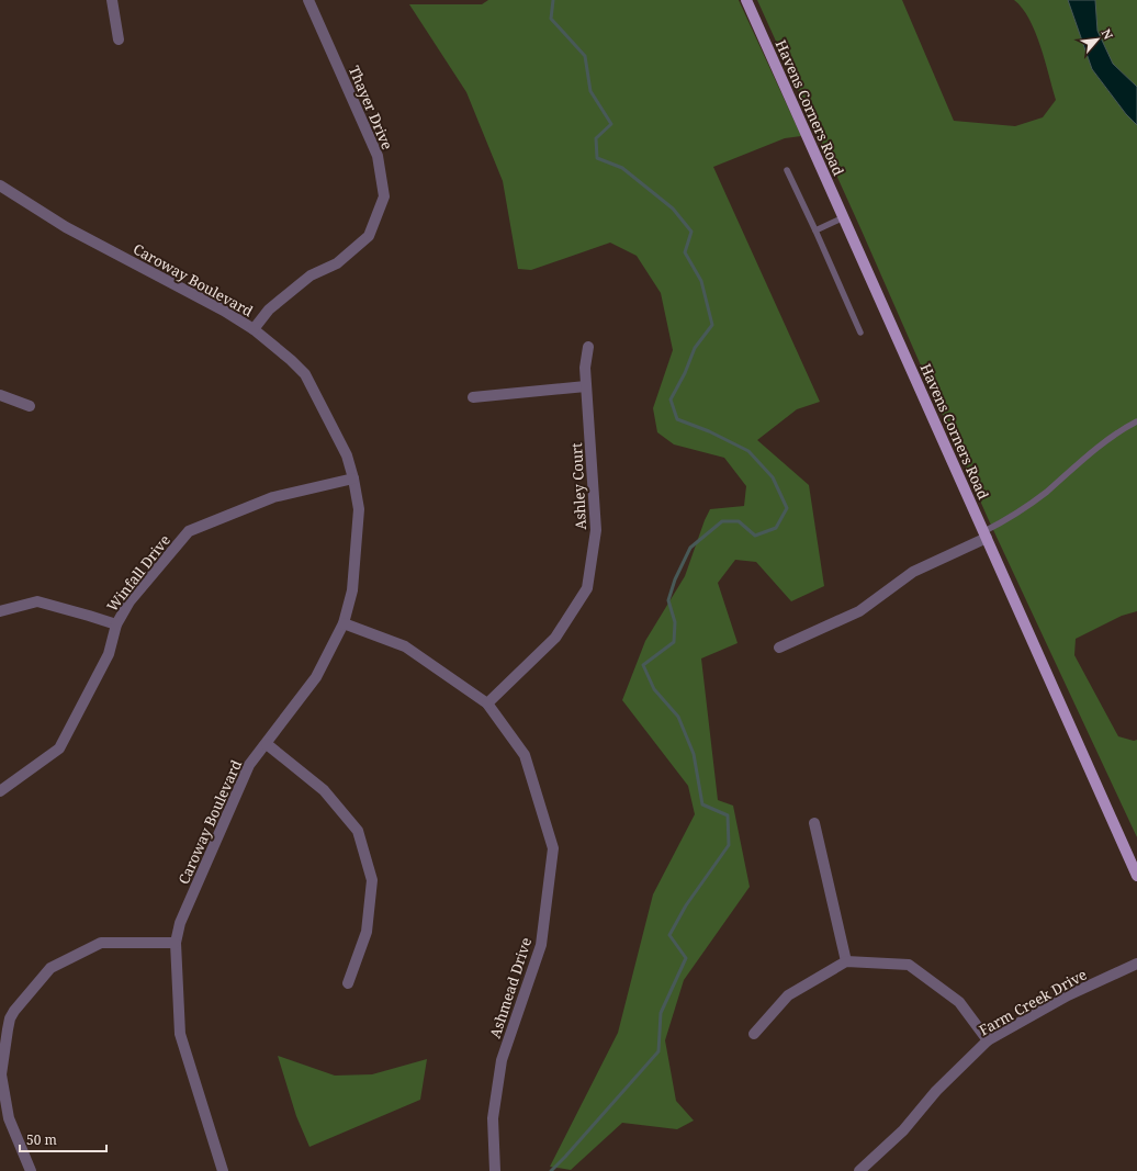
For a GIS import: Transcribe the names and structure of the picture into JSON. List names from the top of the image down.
{
  "streets": {
    "main road": ["Havens Corners Road"],
    "street": [
      "Thayer Drive",
      "Caroway Boulevard",
      "Ashley Court",
      "Winfall Drive",
      "Ashmead Drive",
      "Farm Creek Drive"
    ]
  },
  "crossings": [
    ["Thayer Drive", "Caroway Boulevard"],
    ["Caroway Boulevard", "Winfall Drive"],
    ["Caroway Boulevard", "Ashmead Drive"],
    ["Ashley Court", "Ashmead Drive"]
  ],
  "scale_bar": "50 m",
  "north": "top right"
}
